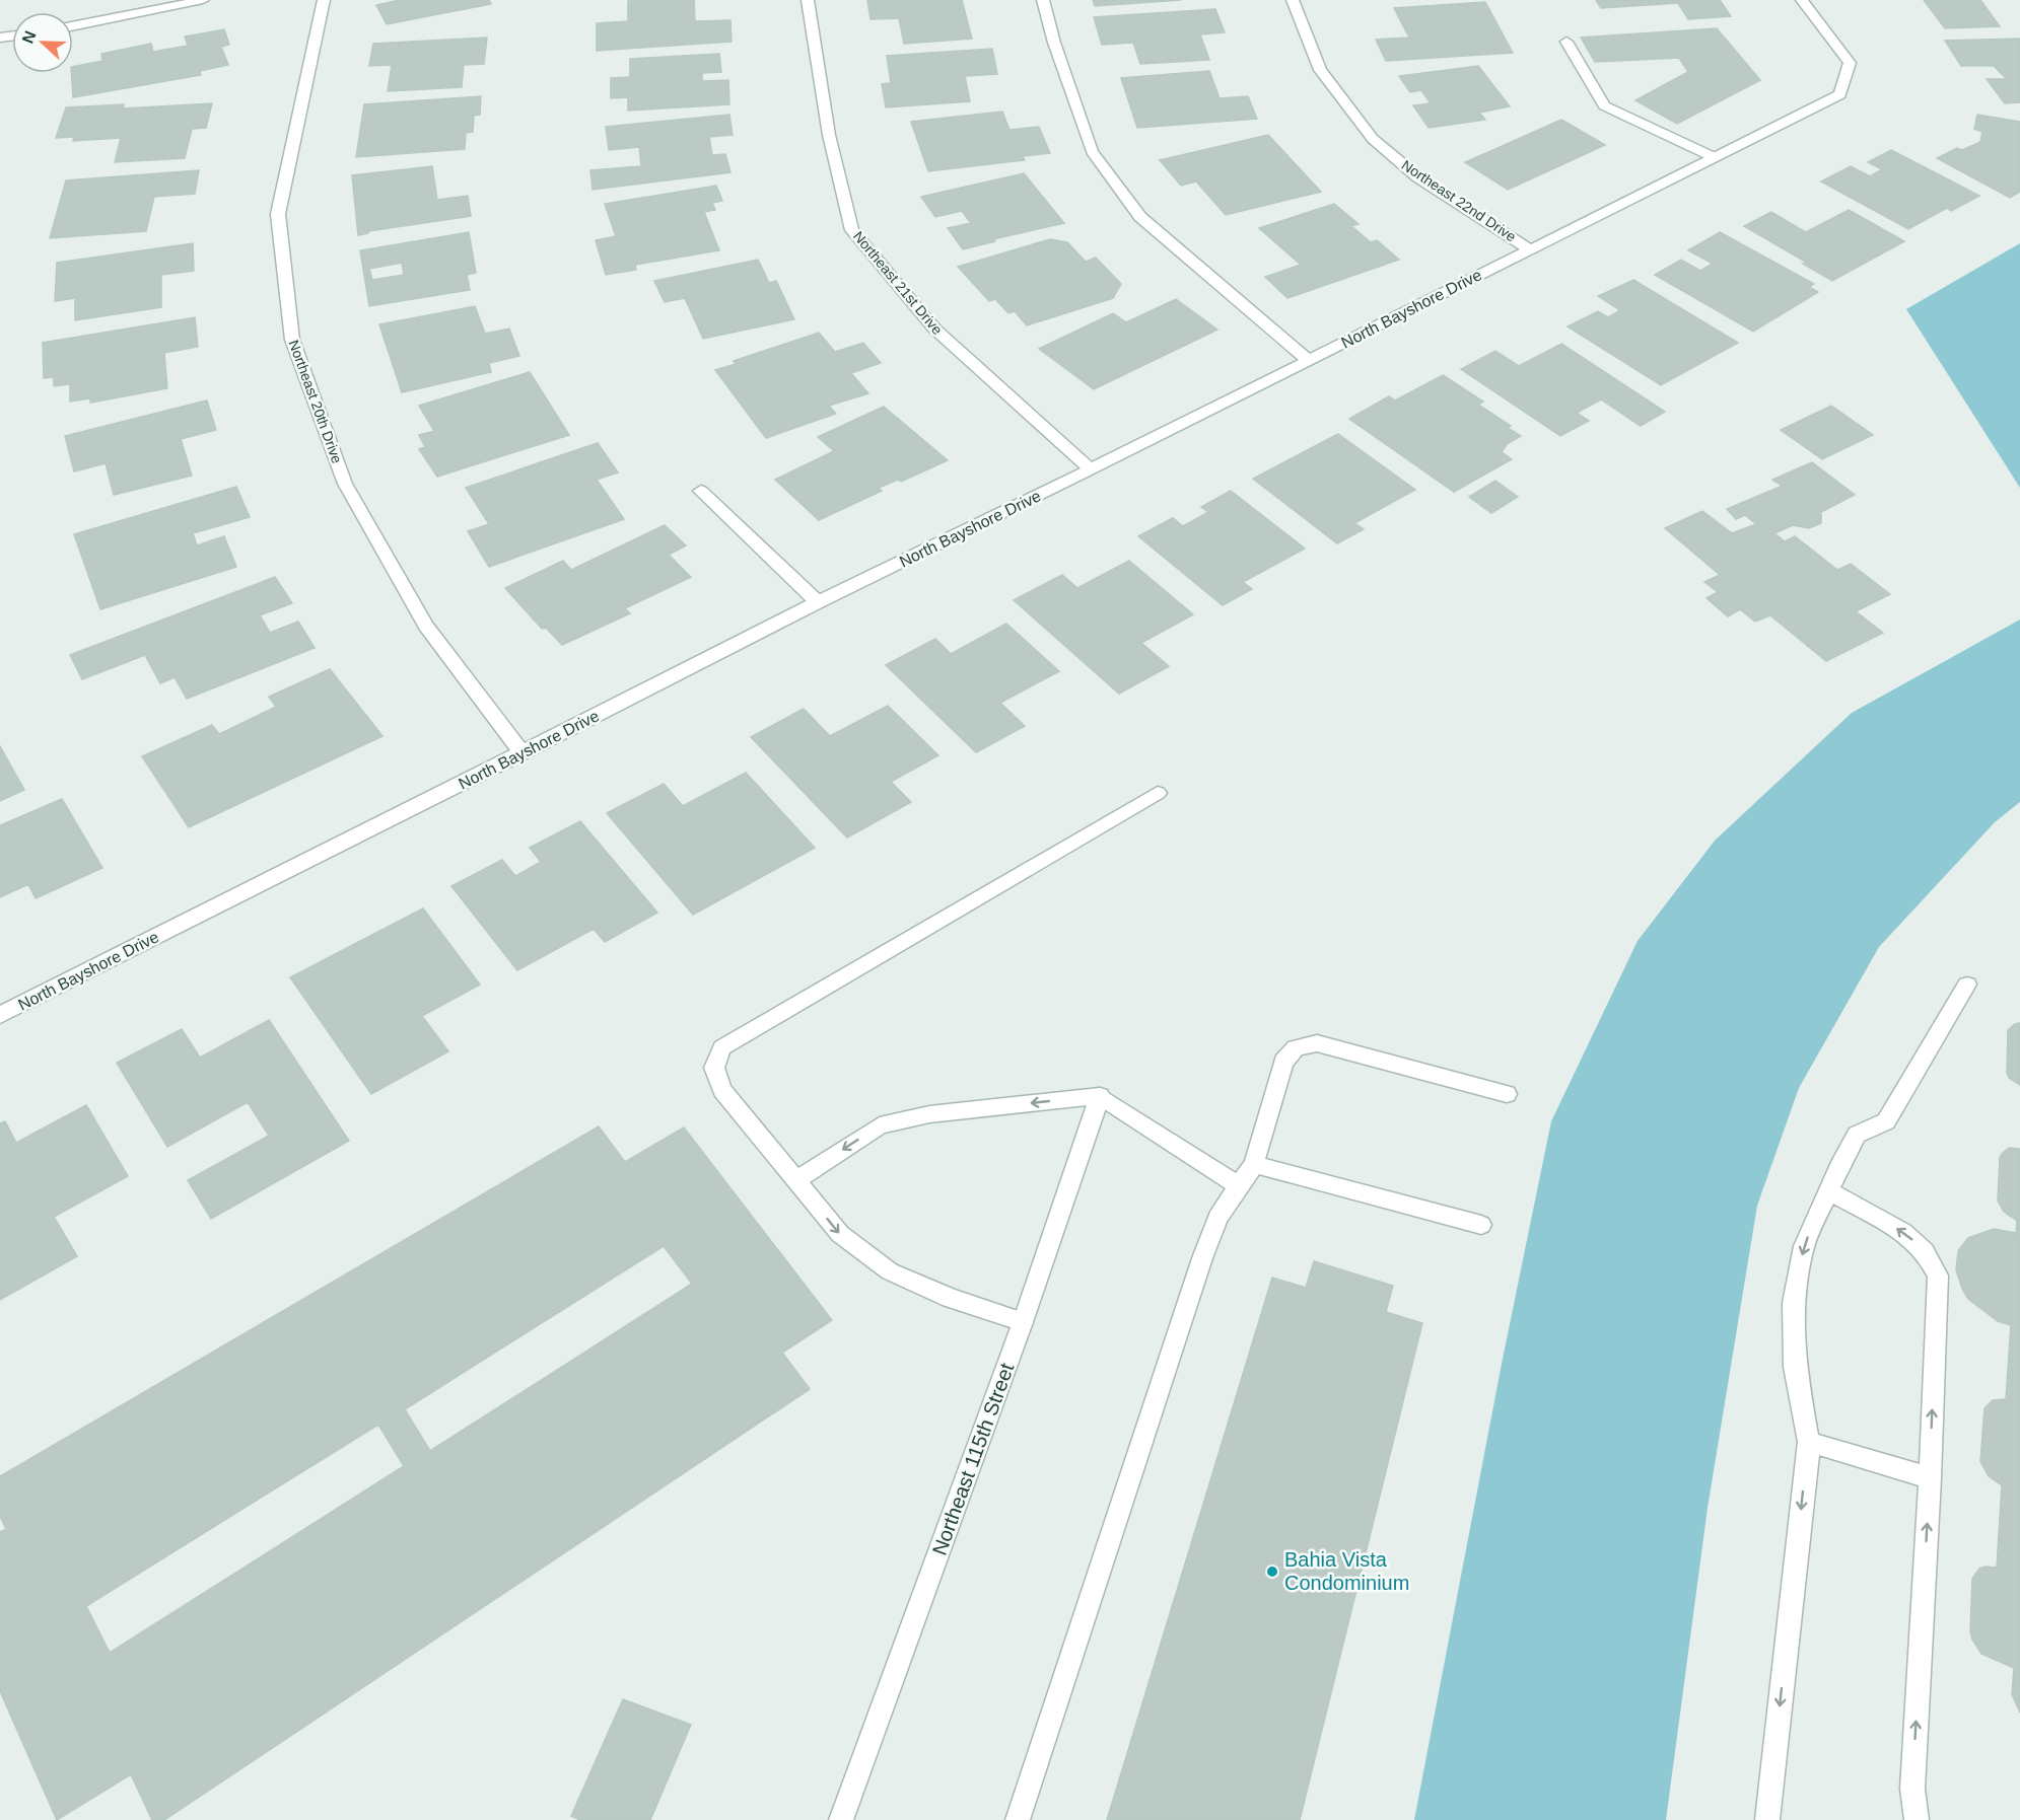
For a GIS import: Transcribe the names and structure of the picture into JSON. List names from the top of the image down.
{
  "streets": {
    "street": [
      "Northeast 22nd Drive",
      "Northeast 21st Drive",
      "North Bayshore Drive",
      "Northeast 20th Drive",
      "Northeast 115th Street"
    ]
  },
  "crossings": [
    ["Northeast 22nd Drive", "North Bayshore Drive"],
    ["Northeast 21st Drive", "North Bayshore Drive"],
    ["North Bayshore Drive", "Northeast 20th Drive"]
  ],
  "places": ["Bahia Vista Condominium"],
  "north": "left"
}
